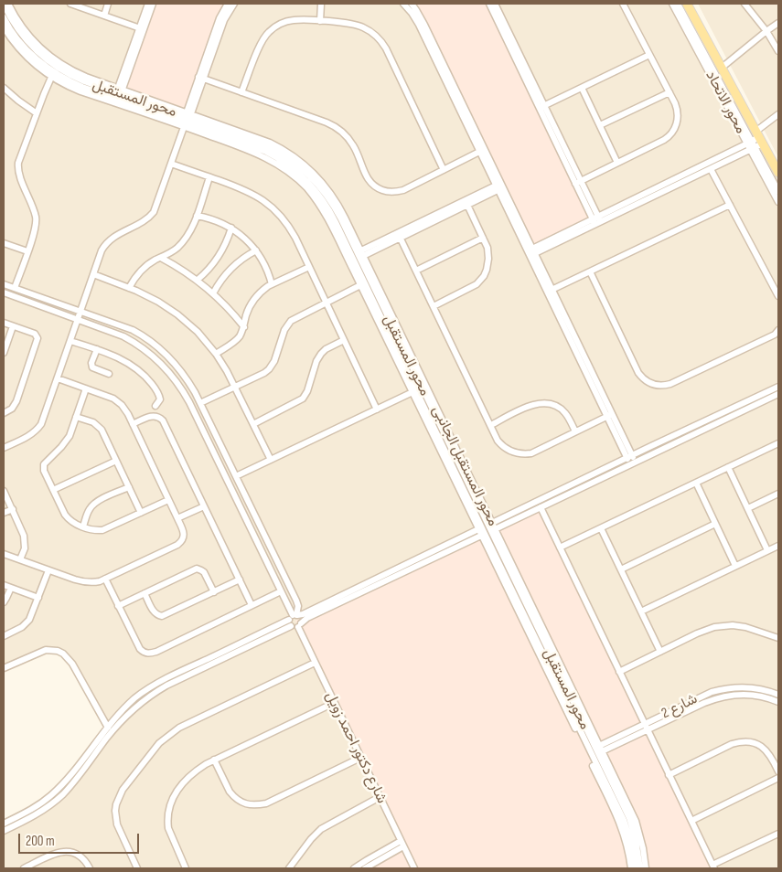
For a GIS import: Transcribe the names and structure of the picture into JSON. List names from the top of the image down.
{
  "streets": {
    "street": [
      "محور المستقبل",
      "محور الاتحاد",
      "محور المستقبل الجانبى",
      "شارع 2",
      "شارع دكتور احمد زويل"
    ]
  },
  "crossings": [
    ["محور المستقبل", "محور المستقبل الجانبى"],
    ["محور المستقبل الجانبى", "شارع 2"]
  ],
  "scale_bar": "200 m"
}
